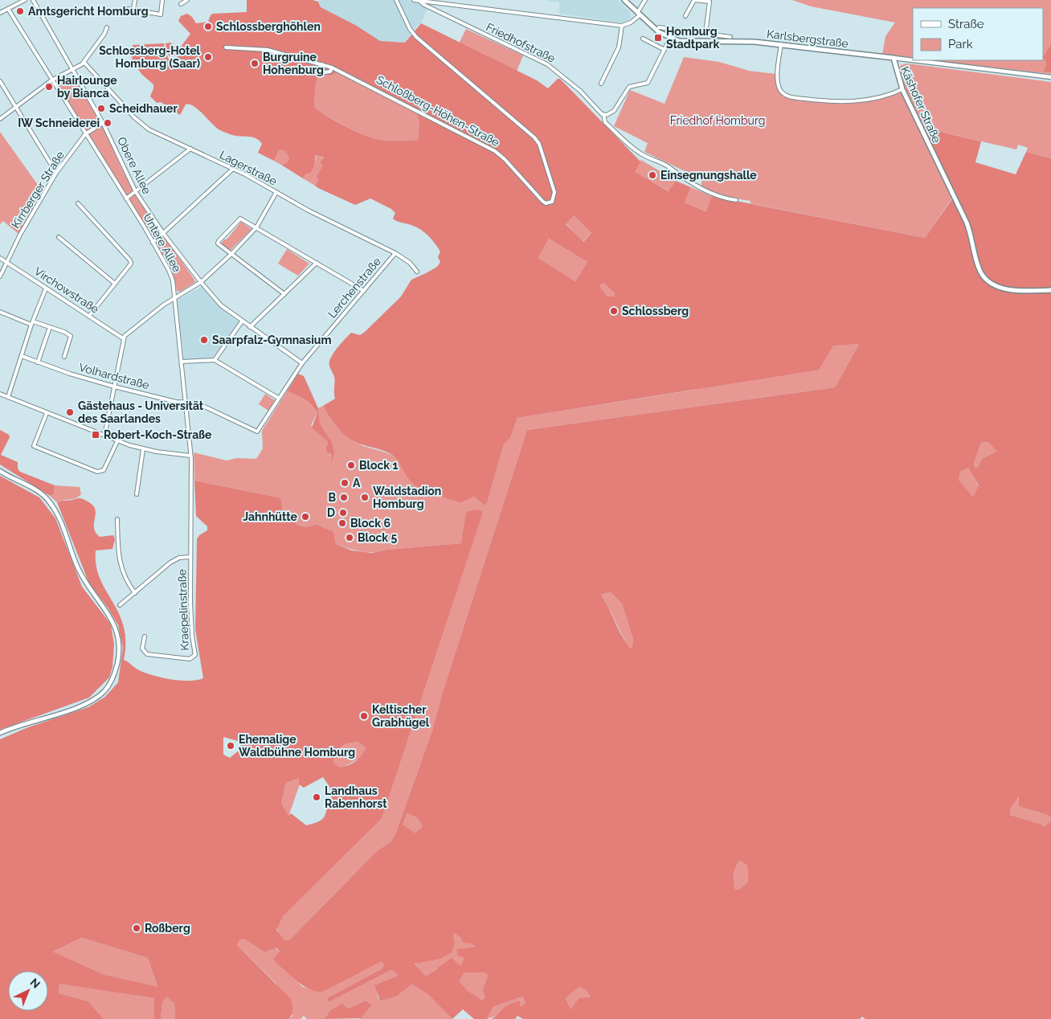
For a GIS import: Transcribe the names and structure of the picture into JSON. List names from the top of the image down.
{
  "streets": {
    "main road": ["Karlsbergstraße", "Käshofer Straße"],
    "street": [
      "Friedhofstraße",
      "Schloßberg-Höhen-Straße",
      "Obere Allee",
      "Lagerstraße",
      "Kirrberger Straße",
      "Untere Allee",
      "Lerchenstraße",
      "Virchowstraße",
      "Volhardstraße",
      "Kraepelinstraße"
    ]
  },
  "crossings": [
    ["Karlsbergstraße", "Käshofer Straße"],
    ["Obere Allee", "Kirrberger Straße"],
    ["Obere Allee", "Lerchenstraße"],
    ["Lagerstraße", "Lerchenstraße"],
    ["Kirrberger Straße", "Untere Allee"],
    ["Kirrberger Straße", "Virchowstraße"],
    ["Untere Allee", "Volhardstraße"],
    ["Untere Allee", "Kraepelinstraße"],
    ["Lerchenstraße", "Volhardstraße"]
  ],
  "parks": ["Friedhof Homburg"],
  "places": {
    "other": [
      "Amtsgericht Homburg",
      "Schlossberghöhlen",
      "Schlossberg-Hotel Homburg (Saar)",
      "Burgruine Hohenburg",
      "Hairlounge by Bianca",
      "Scheidhauer",
      "IW Schneiderei",
      "Einsegnungshalle",
      "Schlossberg",
      "Saarpfalz-Gymnasium",
      "Gästehaus - Universität des Saarlandes",
      "Block 1",
      "A",
      "B",
      "Waldstadion Homburg",
      "D",
      "Jahnhütte",
      "Block 6",
      "Block 5",
      "Keltischer Grabhügel",
      "Ehemalige Waldbühne Homburg",
      "Landhaus Rabenhorst",
      "Roßberg"
    ],
    "transit": ["Homburg Stadtpark", "Robert-Koch-Straße"]
  },
  "legend": ["Straße", "Park"],
  "north": "top right"
}
